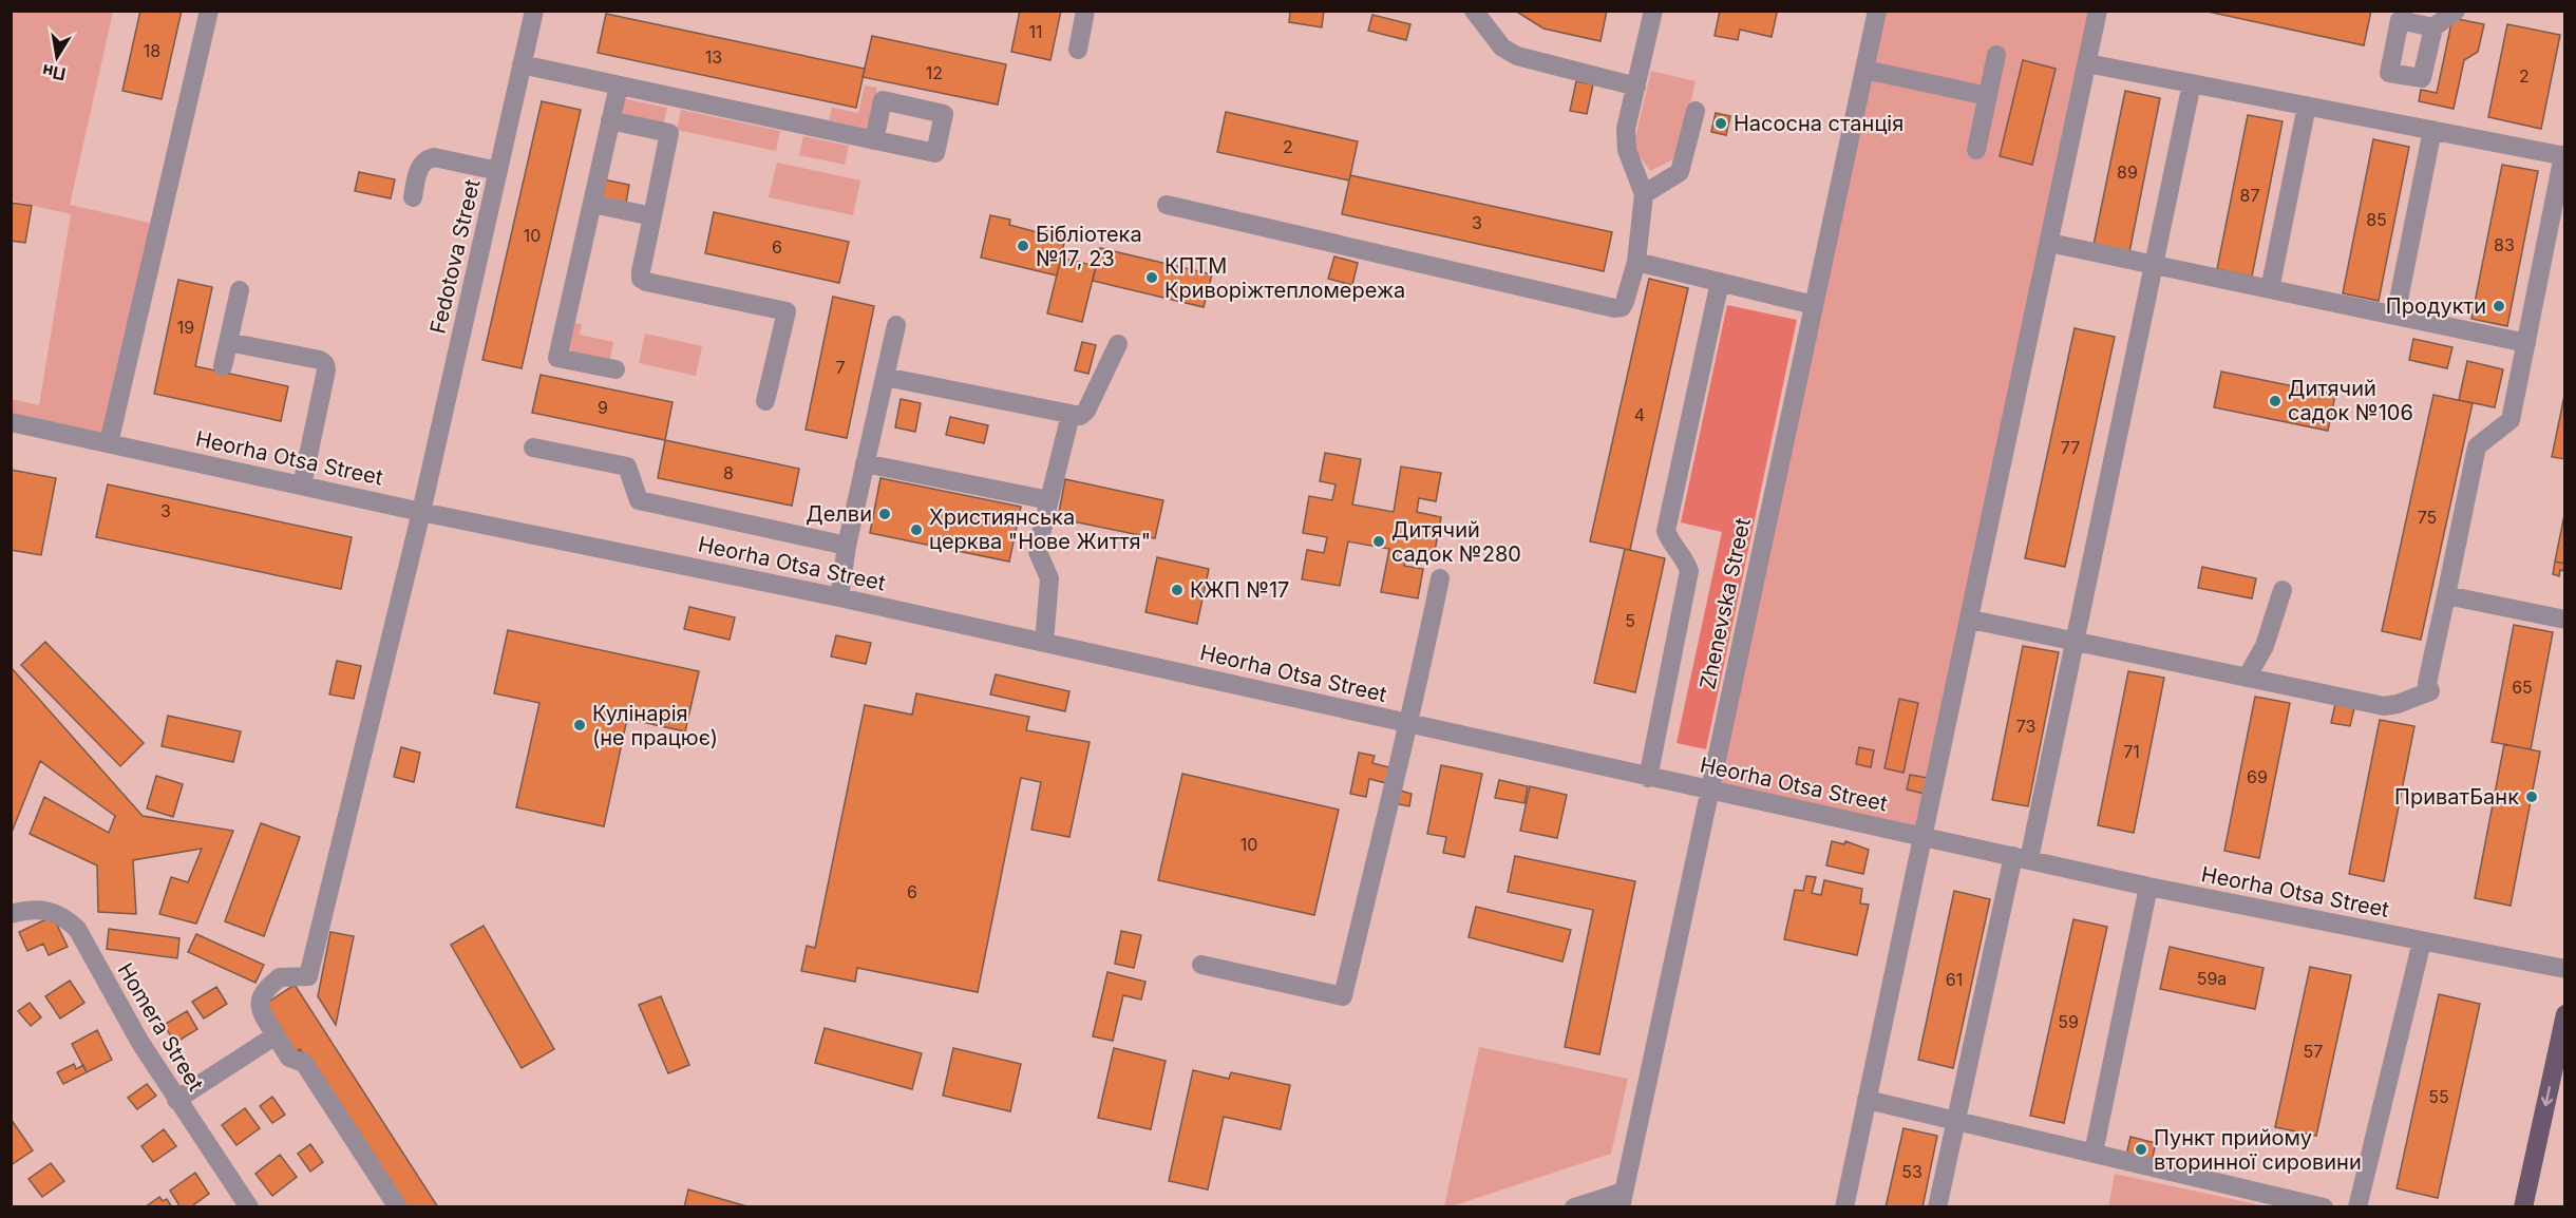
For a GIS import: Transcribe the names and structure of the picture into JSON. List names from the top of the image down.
{
  "streets": {
    "street": [
      "Fedotova Street",
      "Heorha Otsa Street",
      "Zhenevska Street",
      "Homera Street"
    ]
  },
  "crossings": [
    ["Fedotova Street", "Heorha Otsa Street"],
    ["Heorha Otsa Street", "Zhenevska Street"]
  ],
  "places": [
    "Насосна станція",
    "Бібліотека №17, 23",
    "КПТМ Криворіжтепломережа",
    "Продукти",
    "Дитячий садок №106",
    "Делви",
    "Християнська церква \"Нове Життя\"",
    "Дитячий садок №280",
    "КЖП №17",
    "Кулінарія (не працює)",
    "ПриватБанк",
    "Пункт прийому вторинної сировини"
  ],
  "house_numbers": [
    "11",
    "18",
    "13",
    "12",
    "2",
    "2",
    "89",
    "87",
    "85",
    "3",
    "10",
    "83",
    "6",
    "19",
    "7",
    "9",
    "4",
    "77",
    "8",
    "3",
    "75",
    "5",
    "65",
    "73",
    "71",
    "69",
    "10",
    "6",
    "59а",
    "61",
    "59",
    "57",
    "55",
    "53"
  ],
  "north": "bottom"
}
